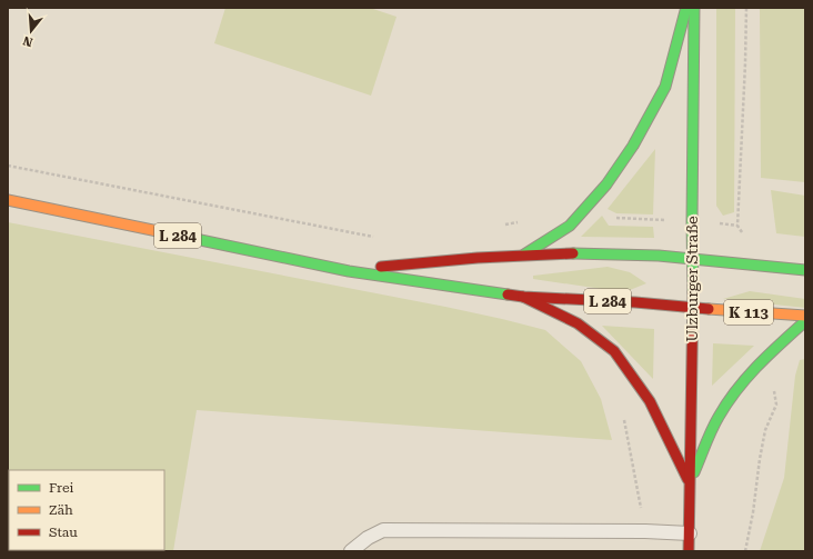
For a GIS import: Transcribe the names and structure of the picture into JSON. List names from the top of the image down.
{
  "streets": {
    "main road": ["L 284", "Ulzburger Straße", "K 113"]
  },
  "crossings": [
    ["L 284", "Ulzburger Straße"],
    ["L 284", "K 113"],
    ["Ulzburger Straße", "K 113"]
  ],
  "legend": ["Frei", "Zäh", "Stau"],
  "north": "bottom"
}
